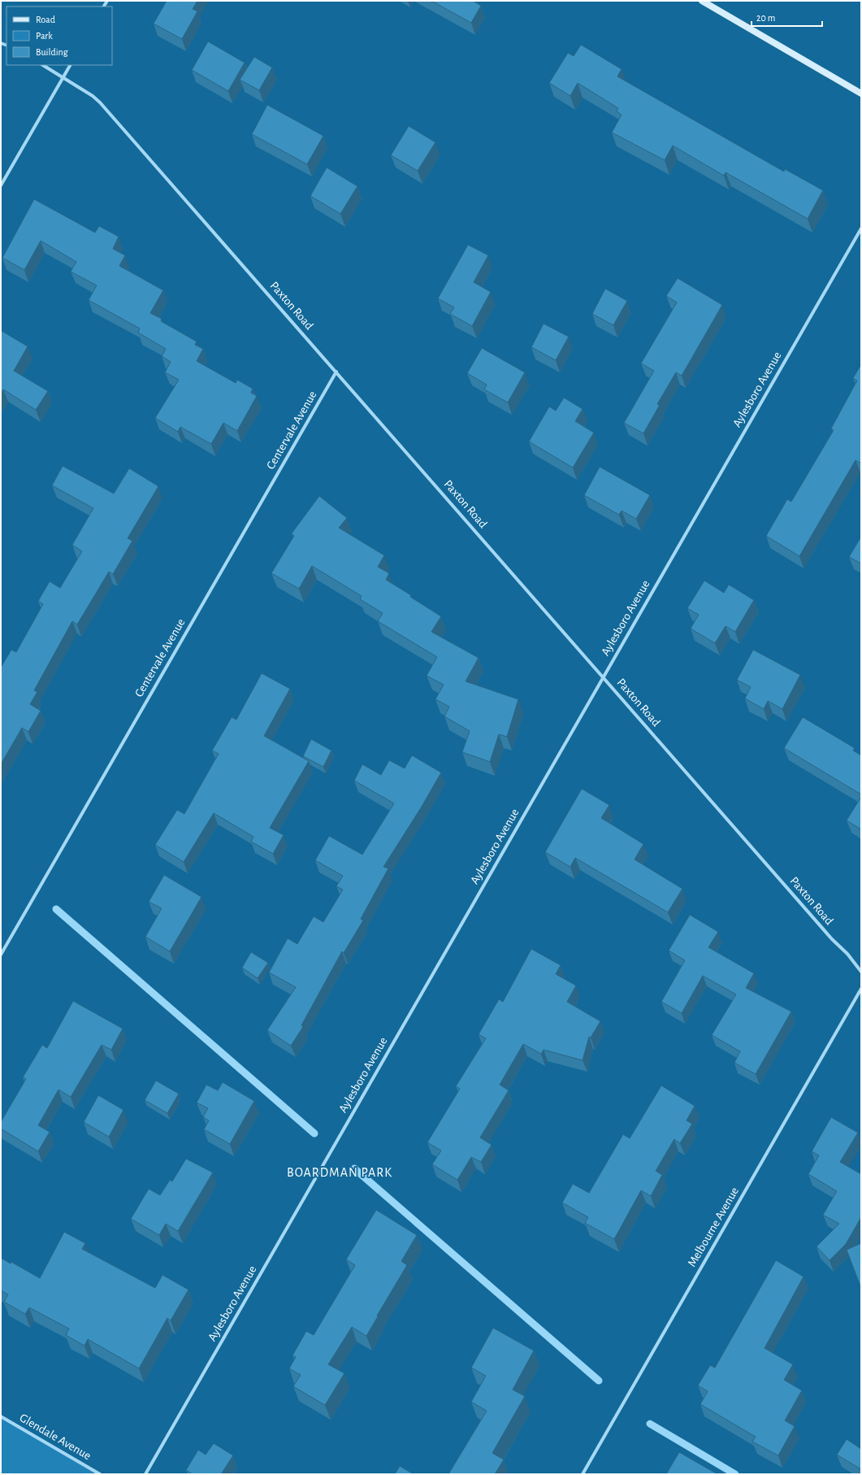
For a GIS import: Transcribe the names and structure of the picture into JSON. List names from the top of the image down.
{
  "streets": {
    "street": [
      "Paxton Road",
      "Aylesboro Avenue",
      "Centervale Avenue",
      "Melbourne Avenue",
      "Glendale Avenue"
    ]
  },
  "crossings": [
    ["Paxton Road", "Aylesboro Avenue"],
    ["Paxton Road", "Centervale Avenue"]
  ],
  "districts": ["BOARDMAN PARK"],
  "legend": ["Road", "Park", "Building"],
  "scale_bar": "20 m"
}
